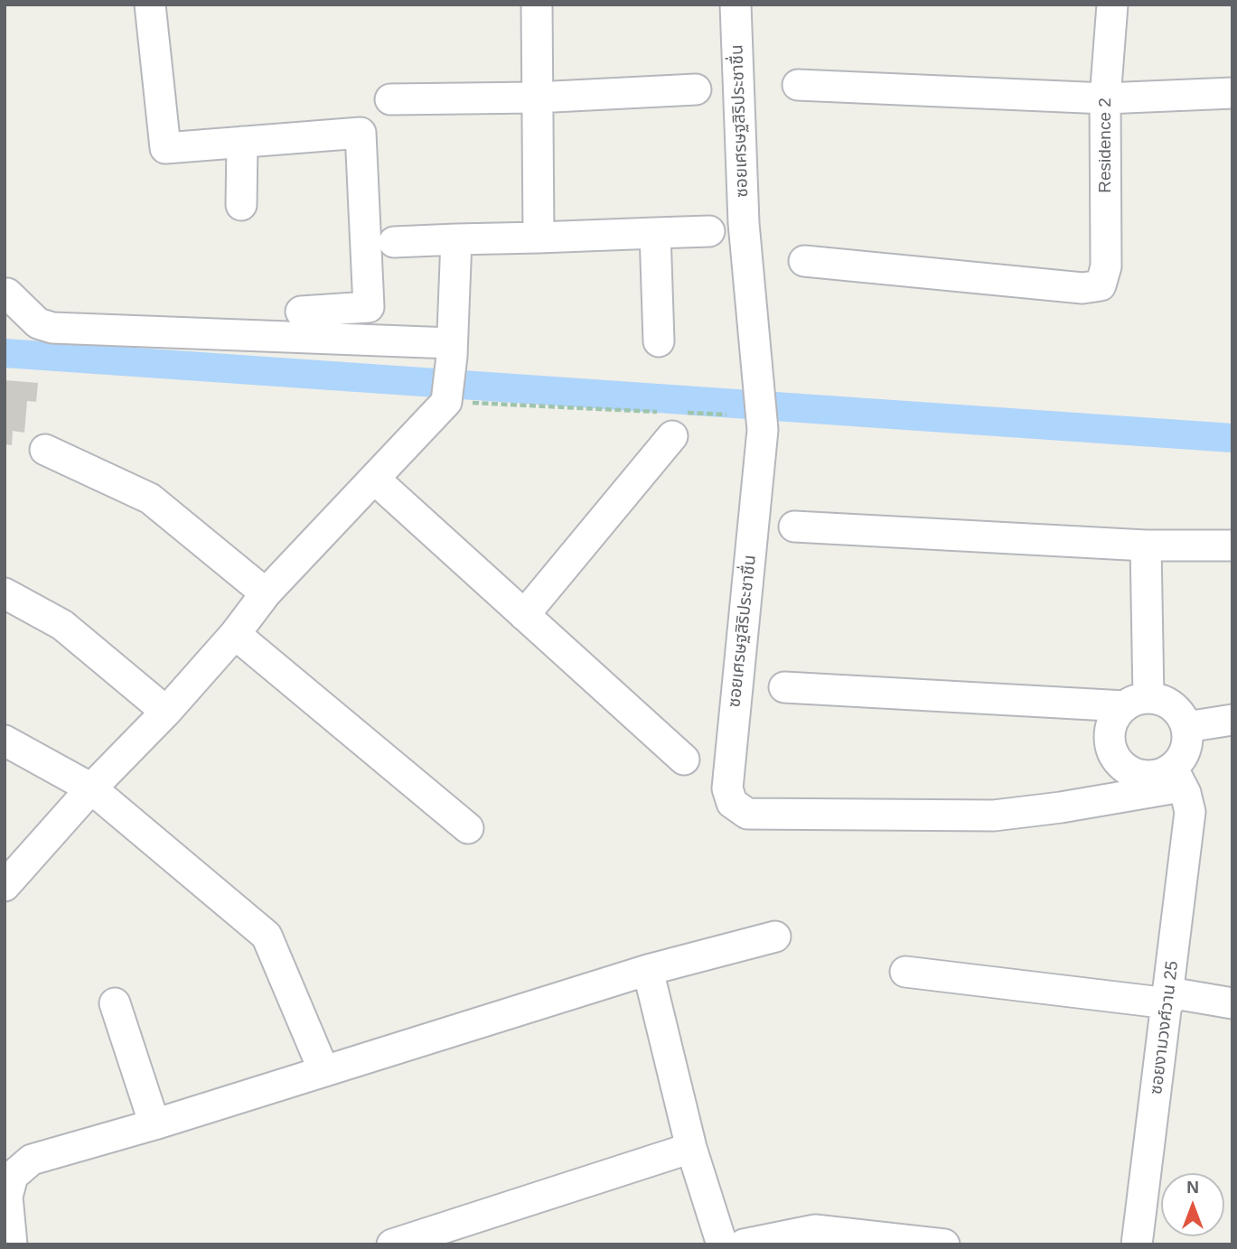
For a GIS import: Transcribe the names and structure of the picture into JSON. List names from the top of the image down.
{
  "streets": {
    "street": ["ซอยเศรษฐสิริประชาชื่น", "Residence 2", "ซอยงามวงศ์วาน 25"]
  },
  "crossings": [
    ["ซอยเศรษฐสิริประชาชื่น", "ซอยงามวงศ์วาน 25"]
  ],
  "north": "top"
}
